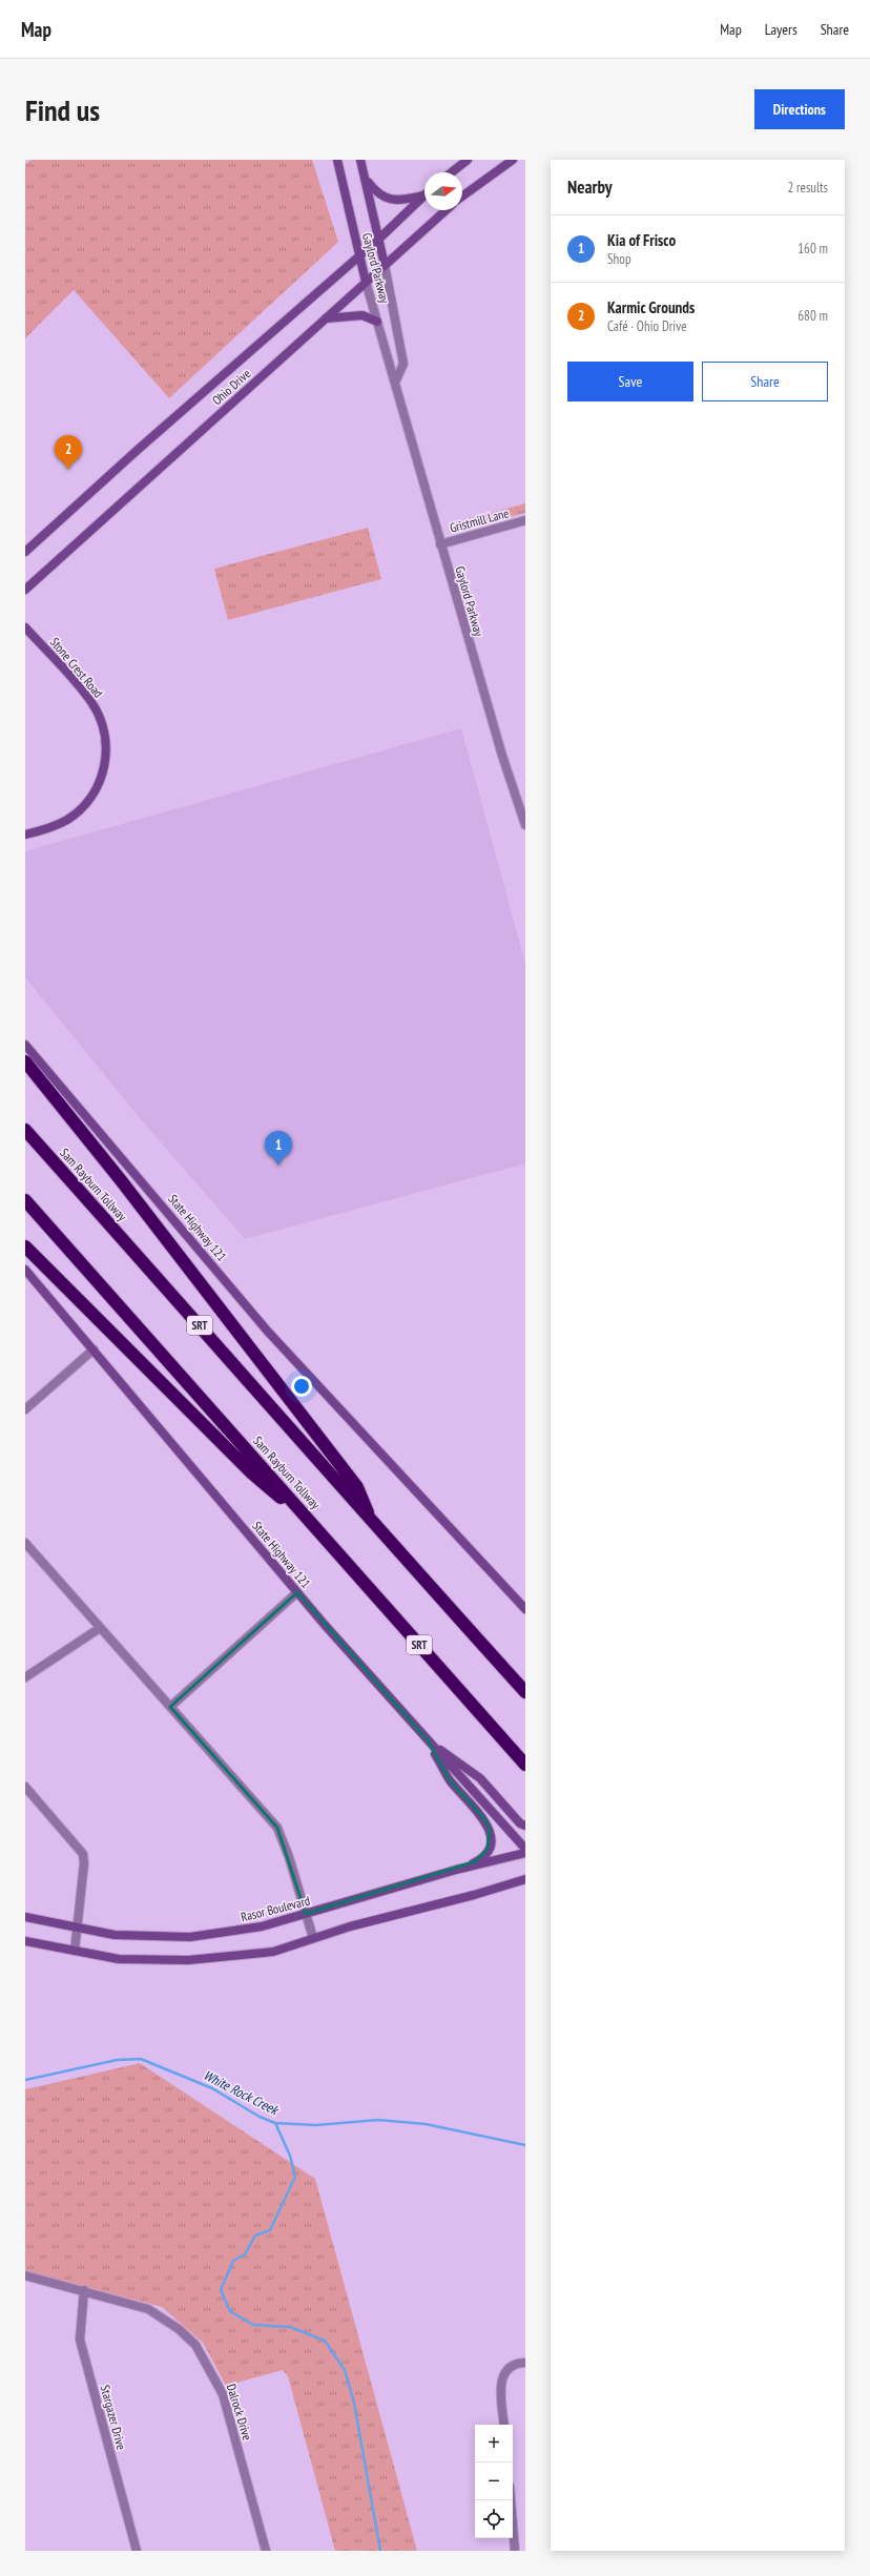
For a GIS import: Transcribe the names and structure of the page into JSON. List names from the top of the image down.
{
  "streets": {
    "highway": ["Sam Rayburn Tollway", "SRT"],
    "main road": [
      "Gaylord Parkway",
      "Ohio Drive",
      "Stone Crest Road",
      "State Highway 121",
      "Rasor Boulevard"
    ],
    "street": ["Gristmill Lane", "Dalrock Drive", "Stargazer Drive"]
  },
  "crossings": [
    ["Gaylord Parkway", "Ohio Drive"],
    ["Gaylord Parkway", "Gristmill Lane"],
    ["Dalrock Drive", "Stargazer Drive"]
  ],
  "water": ["White Rock Creek"],
  "north": "right",
  "page": {
    "header": "Map",
    "nav": ["Map", "Layers", "Share"],
    "buttons": [
      "Directions",
      ["Save", "Share"]
    ],
    "title": "Find us",
    "heading": ["Nearby", "2 results"],
    "list": [
      {
        "mark": "1",
        "name": "Kia of Frisco",
        "note": "Shop",
        "value": "160 m"
      },
      {
        "mark": "2",
        "name": "Karmic Grounds",
        "note": "Café · Ohio Drive",
        "value": "680 m"
      }
    ],
    "pins": ["2", "1"],
    "map_buttons": ["+", "−"]
  }
}
